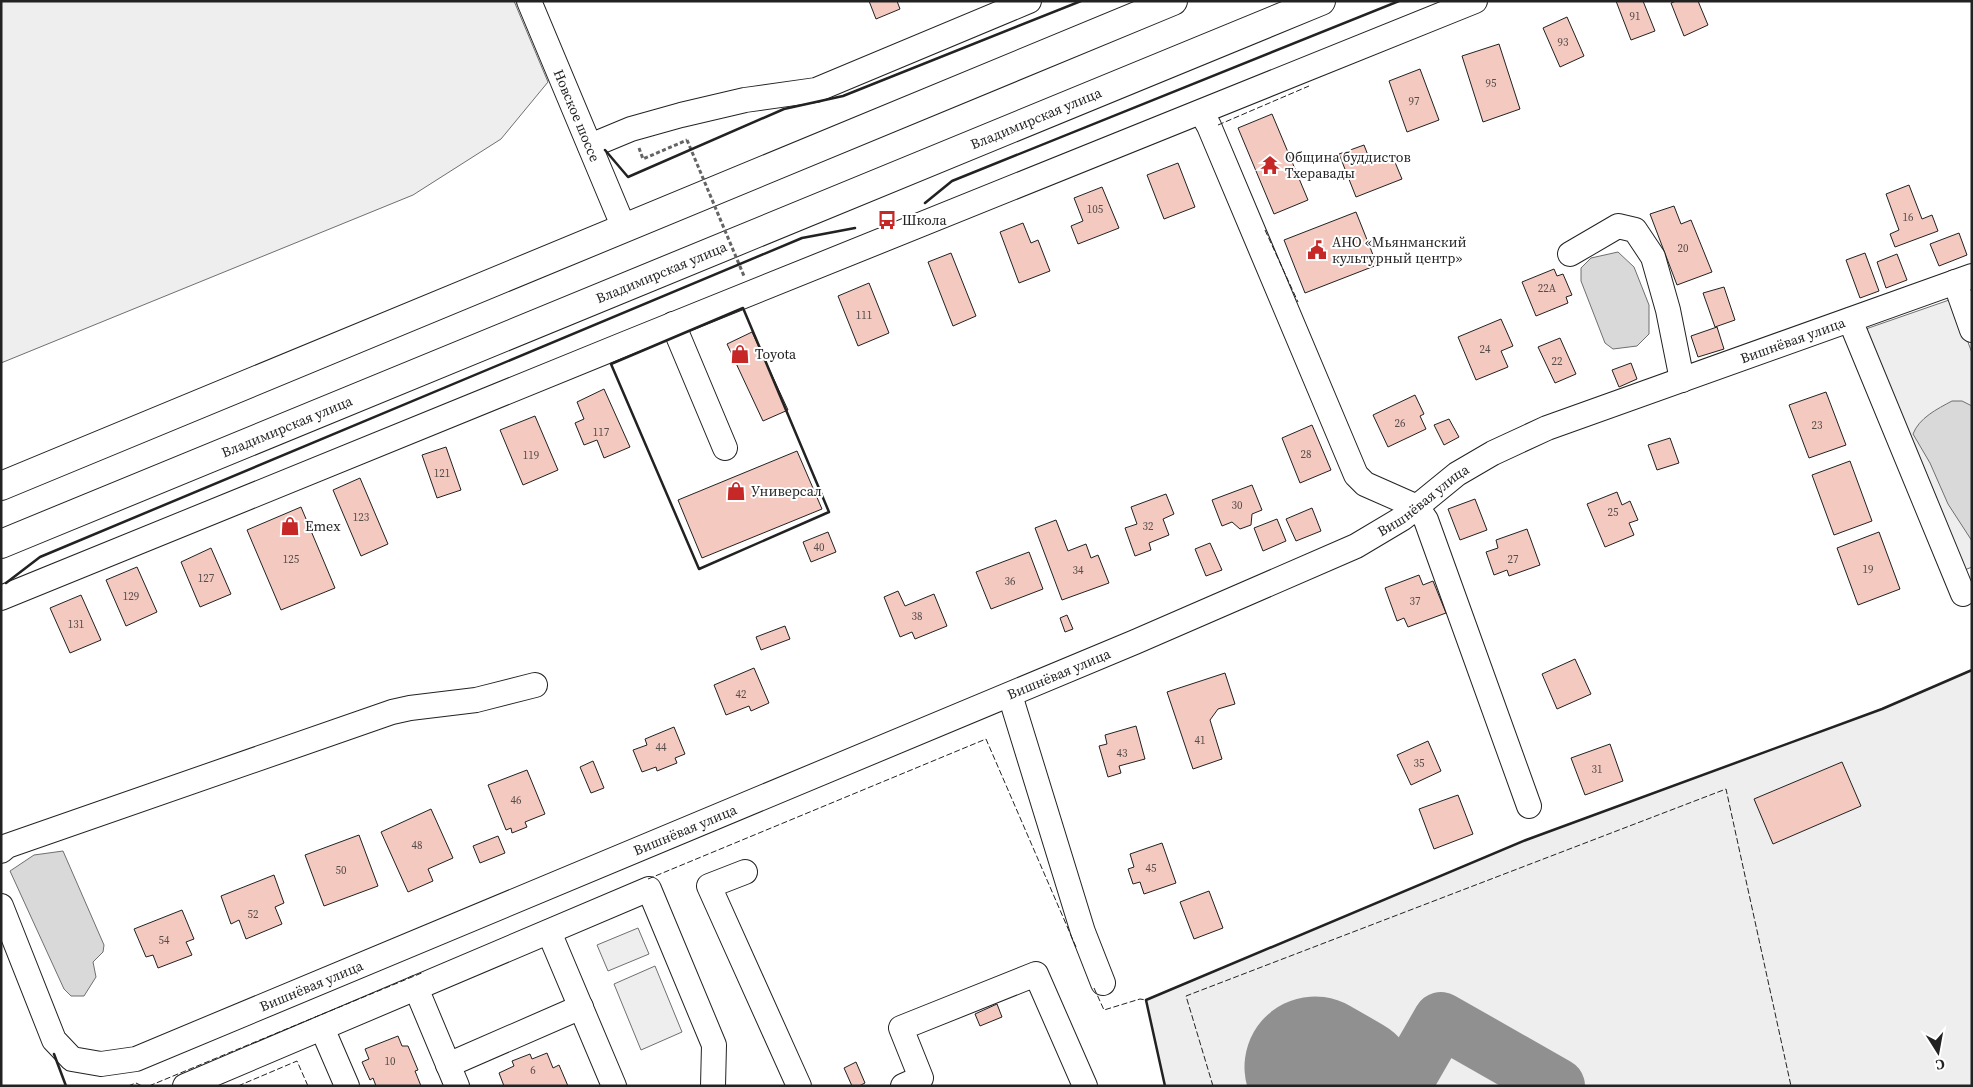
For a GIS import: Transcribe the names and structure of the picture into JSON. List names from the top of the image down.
{
  "streets": {
    "highway": ["Владимирская улица"],
    "street": ["Новское шоссе", "Вишнёвая улица"]
  },
  "places": {
    "temple": ["Община буддистов Тхеравады"],
    "bus stop": ["Школа"],
    "public building": ["АНО «Мьянманский культурный центр»"],
    "shop": ["Toyota", "Универсал", "Emex"]
  },
  "house_numbers": [
    "91",
    "93",
    "95",
    "97",
    "105",
    "16",
    "20",
    "22А",
    "111",
    "24",
    "22",
    "26",
    "23",
    "117",
    "28",
    "119",
    "121",
    "30",
    "25",
    "123",
    "32",
    "40",
    "125",
    "27",
    "19",
    "34",
    "127",
    "36",
    "129",
    "37",
    "38",
    "131",
    "42",
    "41",
    "44",
    "43",
    "35",
    "31",
    "46",
    "48",
    "45",
    "50",
    "52",
    "54",
    "10",
    "6"
  ],
  "north": "bottom"
}
